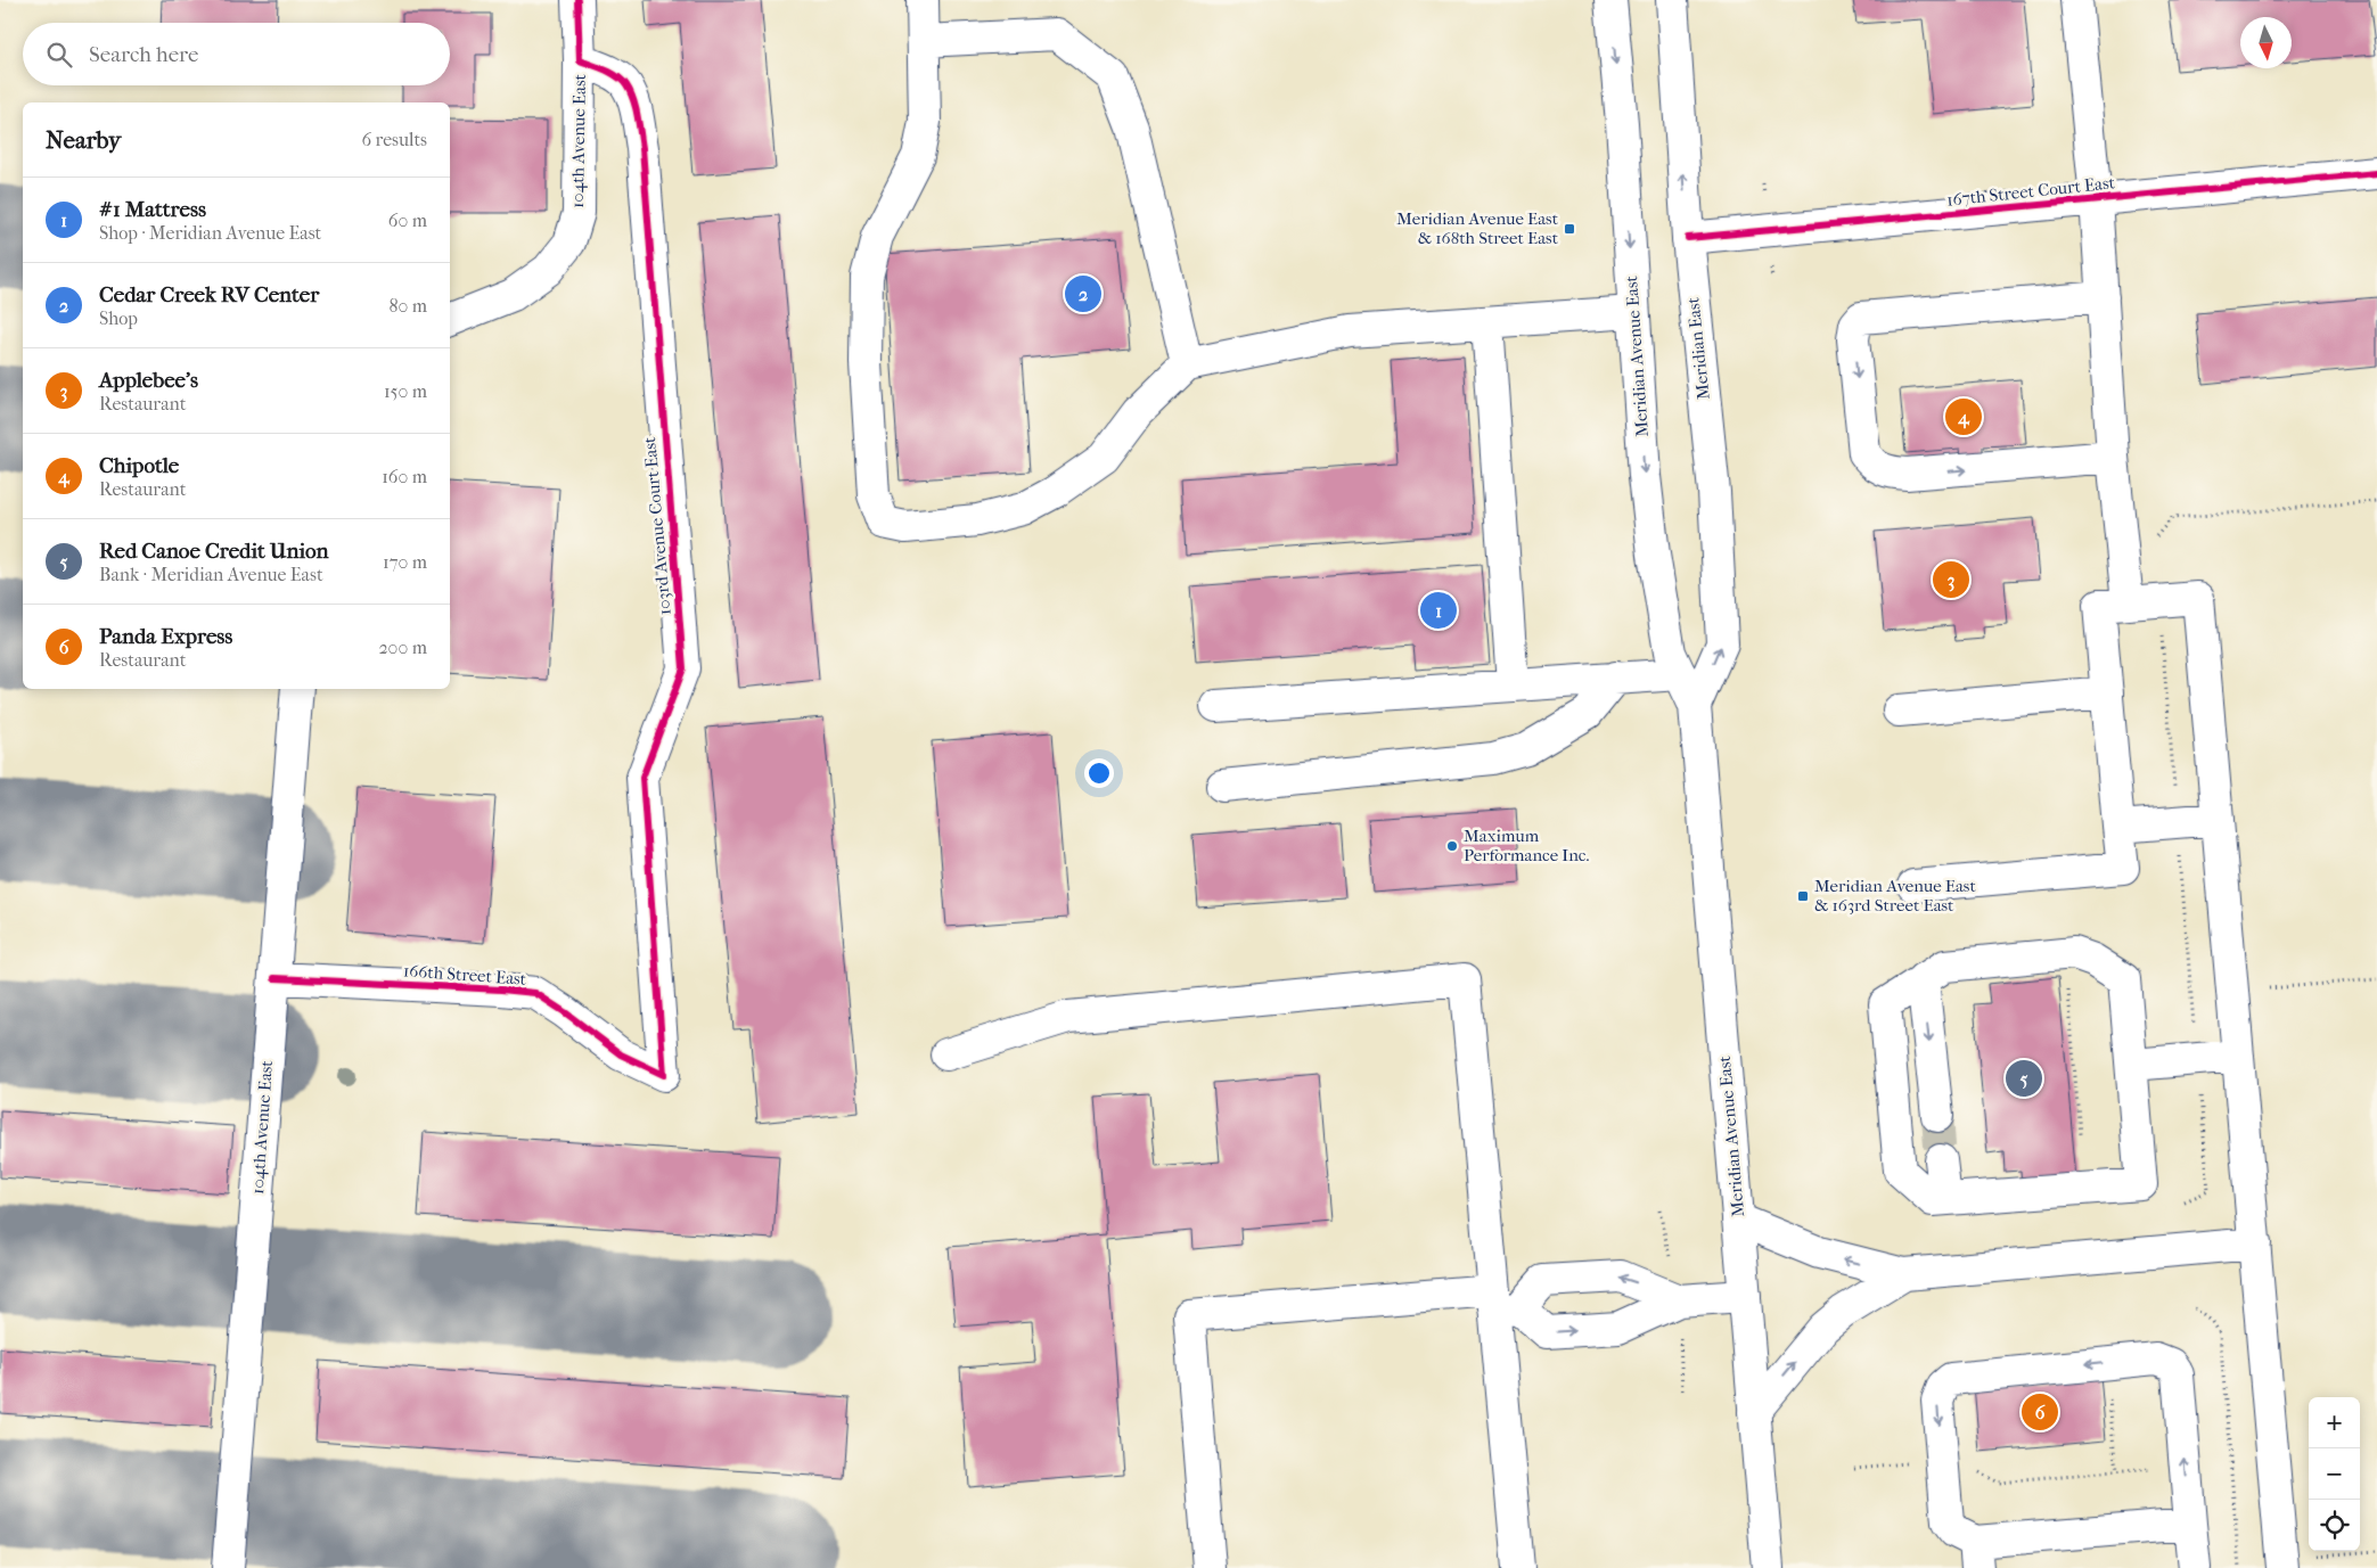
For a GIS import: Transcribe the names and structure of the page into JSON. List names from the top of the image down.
{
  "streets": {
    "street": [
      "104th Avenue East",
      "167th Street Court East",
      "Meridian East",
      "Meridian Avenue East",
      "103rd Avenue Court East",
      "166th Street East"
    ]
  },
  "crossings": [
    ["104th Avenue East", "103rd Avenue Court East"],
    ["104th Avenue East", "166th Street East"],
    ["167th Street Court East", "Meridian East"],
    ["Meridian East", "Meridian Avenue East"],
    ["103rd Avenue Court East", "166th Street East"]
  ],
  "places": {
    "transit": ["Meridian Avenue East & 168th Street East", "Meridian Avenue East & 163rd Street East"],
    "other": ["Maximum Performance Inc."]
  },
  "north": "bottom",
  "page": {
    "search": "Search here",
    "heading": ["Nearby", "6 results"],
    "list": [
      {
        "mark": "1",
        "name": "#1 Mattress",
        "note": "Shop · Meridian Avenue East",
        "value": "60 m"
      },
      {
        "mark": "2",
        "name": "Cedar Creek RV Center",
        "note": "Shop",
        "value": "80 m"
      },
      {
        "mark": "3",
        "name": "Applebee's",
        "note": "Restaurant",
        "value": "150 m"
      },
      {
        "mark": "4",
        "name": "Chipotle",
        "note": "Restaurant",
        "value": "160 m"
      },
      {
        "mark": "5",
        "name": "Red Canoe Credit Union",
        "note": "Bank · Meridian Avenue East",
        "value": "170 m"
      },
      {
        "mark": "6",
        "name": "Panda Express",
        "note": "Restaurant",
        "value": "200 m"
      }
    ],
    "pins": [
      "2",
      "4",
      "3",
      "1",
      "5",
      "6"
    ],
    "map_buttons": ["+", "−"]
  }
}
